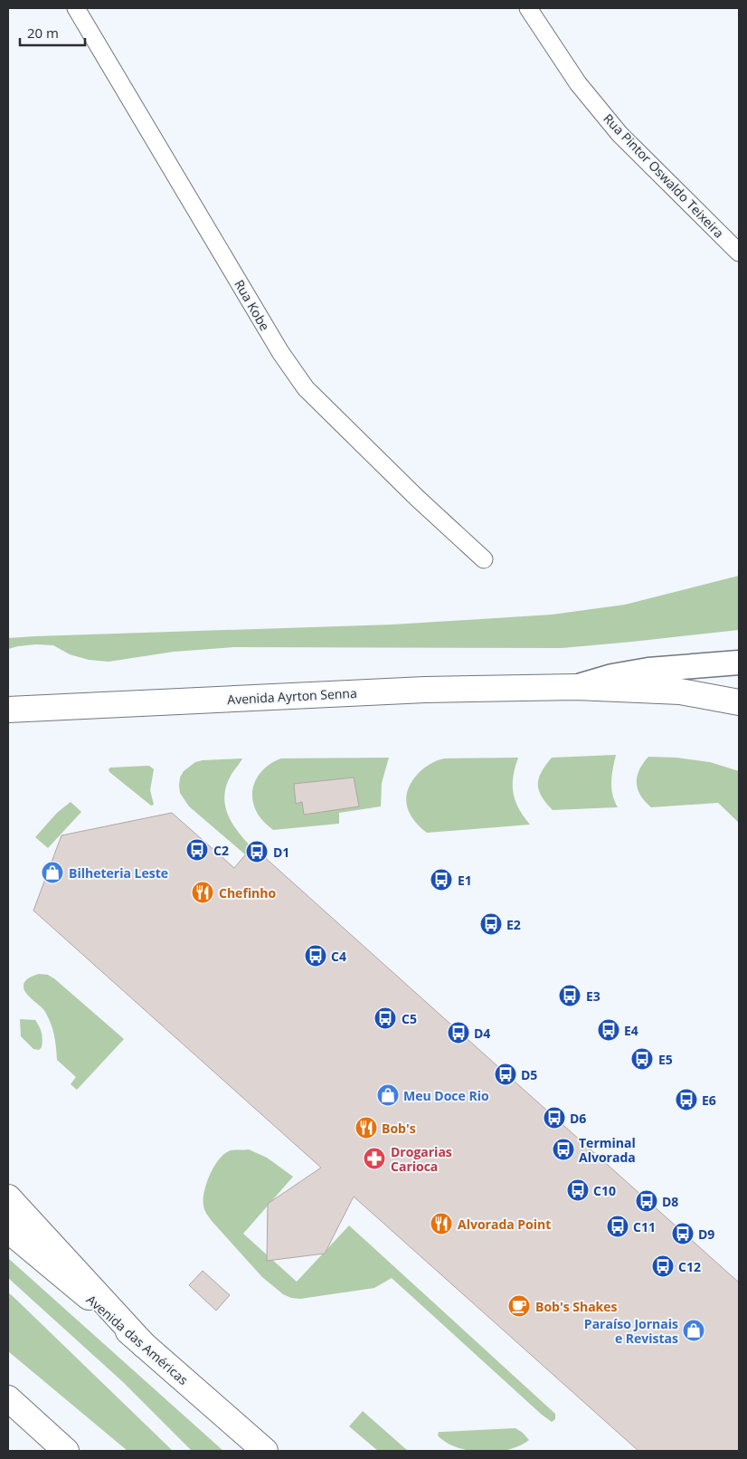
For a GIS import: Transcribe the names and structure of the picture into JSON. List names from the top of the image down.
{
  "streets": {
    "highway": ["Avenida Ayrton Senna", "Avenida das Américas"],
    "street": ["Rua Pintor Oswaldo Teixeira", "Rua Kobe"]
  },
  "places": {
    "bus stop": [
      "C2",
      "D1",
      "E1",
      "E2",
      "C4",
      "E3",
      "C5",
      "E4",
      "D4",
      "E5",
      "D5",
      "E6",
      "D6",
      "Terminal Alvorada",
      "C10",
      "D8",
      "C11",
      "D9",
      "C12"
    ],
    "shop": ["Bilheteria Leste", "Meu Doce Rio", "Paraíso Jornais e Revistas"],
    "restaurant": ["Chefinho", "Bob's", "Alvorada Point"],
    "pharmacy": ["Drogarias Carioca"],
    "cafe": ["Bob's Shakes"]
  },
  "scale_bar": "20 m"
}
